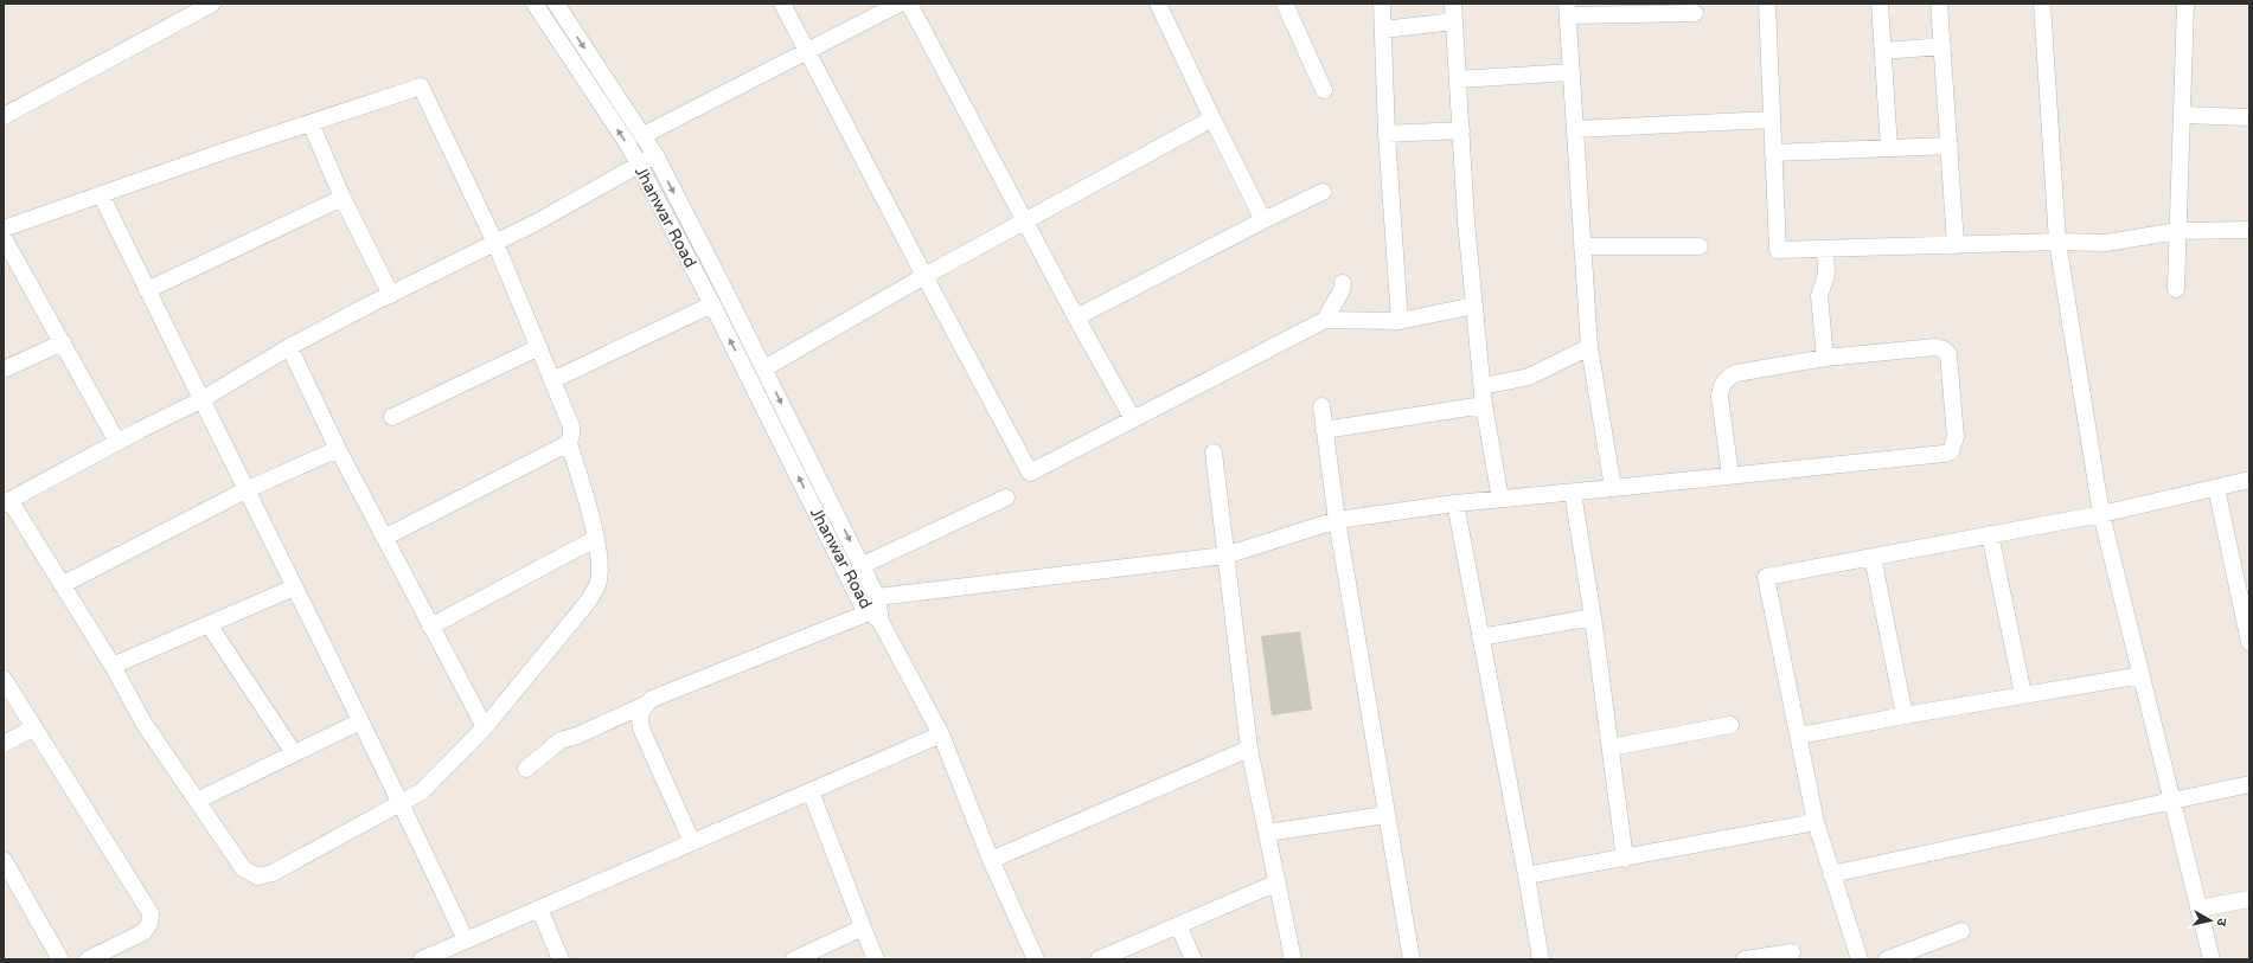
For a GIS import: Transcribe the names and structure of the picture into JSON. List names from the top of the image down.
{
  "streets": {
    "street": ["Jhanwar Road"]
  },
  "north": "right"
}
